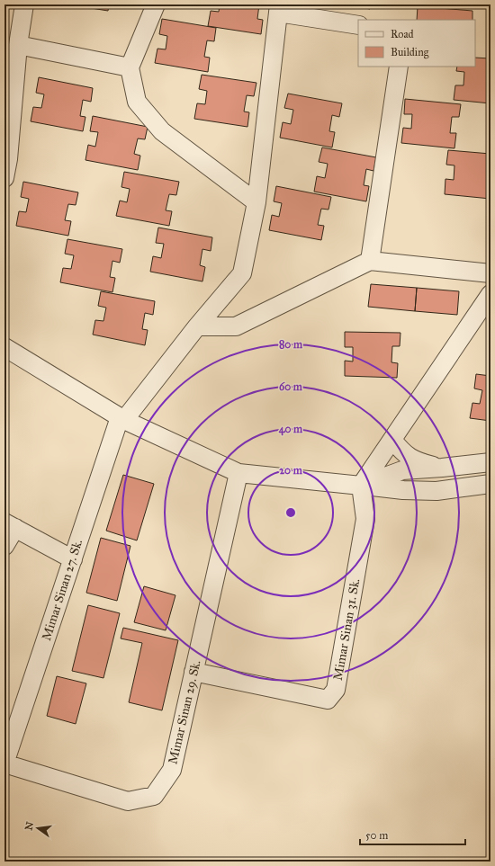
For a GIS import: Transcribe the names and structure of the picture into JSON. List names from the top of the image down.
{
  "streets": {
    "street": ["Mimar Sinan 27. Sk.", "Mimar Sinan 31. Sk.", "Mimar Sinan 29. Sk."]
  },
  "crossings": [
    ["Mimar Sinan 27. Sk.", "Mimar Sinan 29. Sk."],
    ["Mimar Sinan 31. Sk.", "Mimar Sinan 29. Sk."]
  ],
  "legend": ["Road", "Building"],
  "scale_bar": "50 m",
  "north": "left",
  "rings": [
    "80 m",
    "60 m",
    "40 m",
    "20 m"
  ]
}
